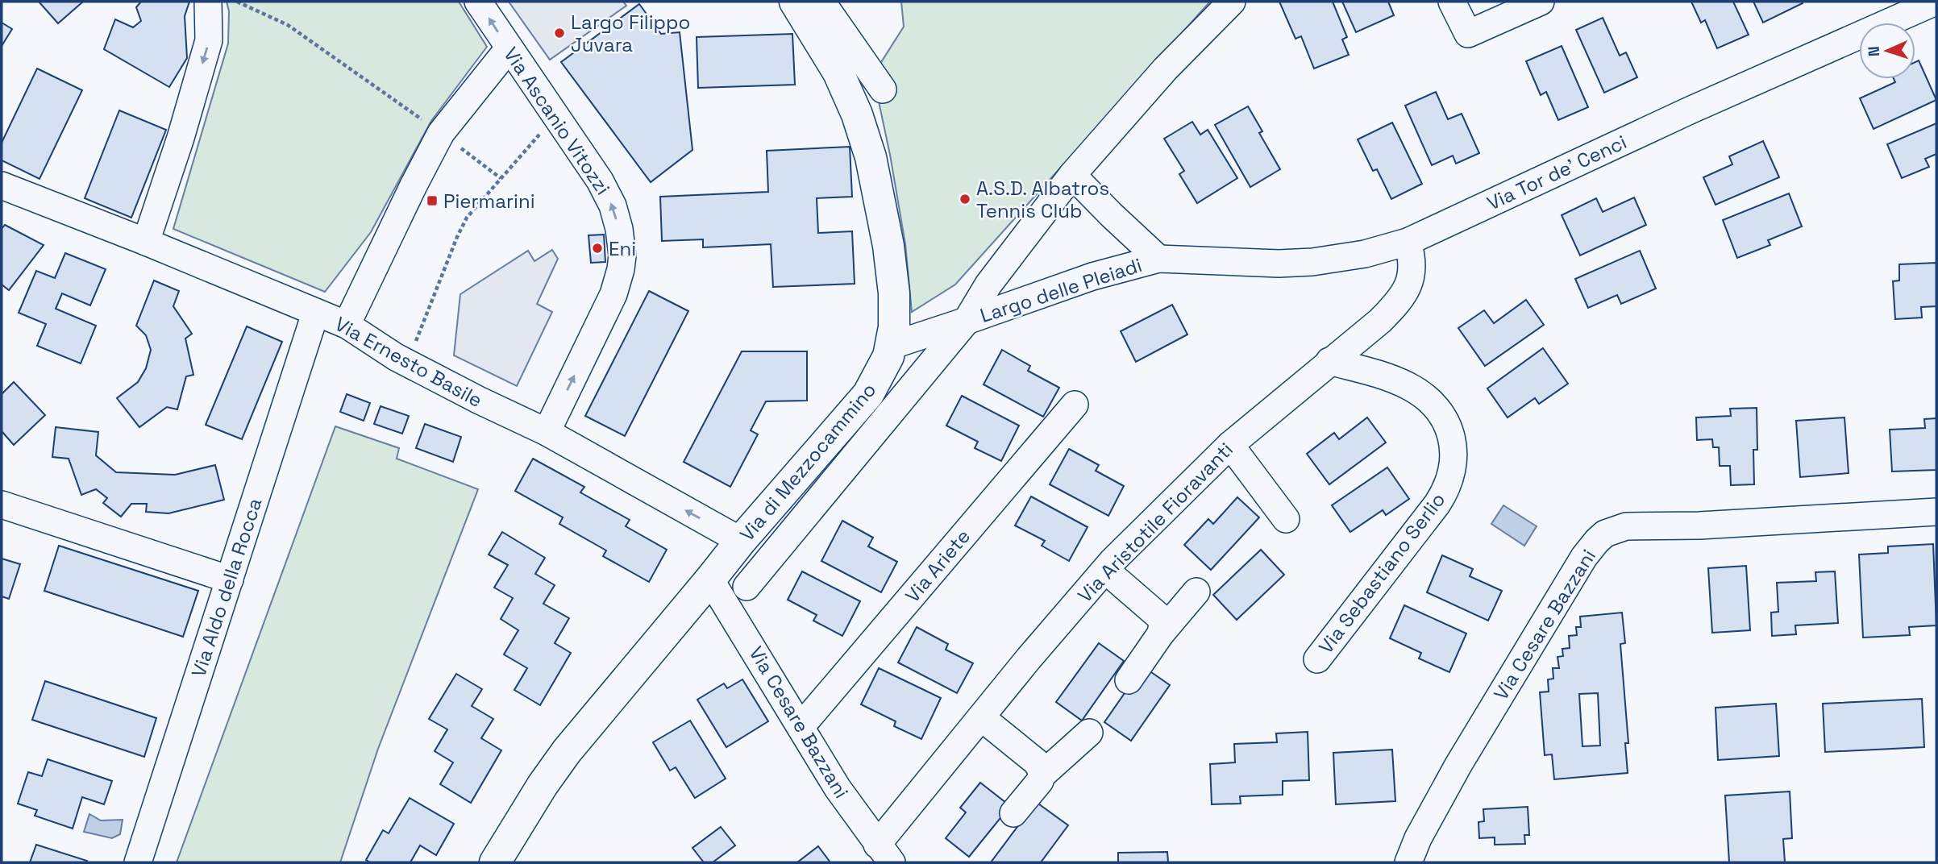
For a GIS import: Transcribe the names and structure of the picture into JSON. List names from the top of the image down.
{
  "streets": {
    "main road": ["Via di Mezzocammino"],
    "street": [
      "Via Ascanio Vitozzi",
      "Via Tor de' Cenci",
      "Largo delle Pleiadi",
      "Via Ernesto Basile",
      "Via Aristotile Fioravanti",
      "Via Ariete",
      "Via Sebastiano Serlio",
      "Via Aldo della Rocca",
      "Via Cesare Bazzani"
    ]
  },
  "crossings": [
    ["Via Ascanio Vitozzi", "Via Ernesto Basile"],
    ["Via Tor de' Cenci", "Largo delle Pleiadi"],
    ["Via Tor de' Cenci", "Via Aristotile Fioravanti"],
    ["Largo delle Pleiadi", "Via di Mezzocammino"],
    ["Via Ernesto Basile", "Via di Mezzocammino"],
    ["Via Ernesto Basile", "Via Aldo della Rocca"],
    ["Via di Mezzocammino", "Via Cesare Bazzani"],
    ["Via Aristotile Fioravanti", "Via Sebastiano Serlio"],
    ["Via Aristotile Fioravanti", "Via Cesare Bazzani"],
    ["Via Ariete", "Via Cesare Bazzani"]
  ],
  "one_way": ["Via Ascanio Vitozzi"],
  "places": {
    "other": ["Largo Filippo Juvara", "A.S.D. Albatros Tennis Club", "Eni"],
    "transit": ["Piermarini"]
  },
  "north": "left"
}
